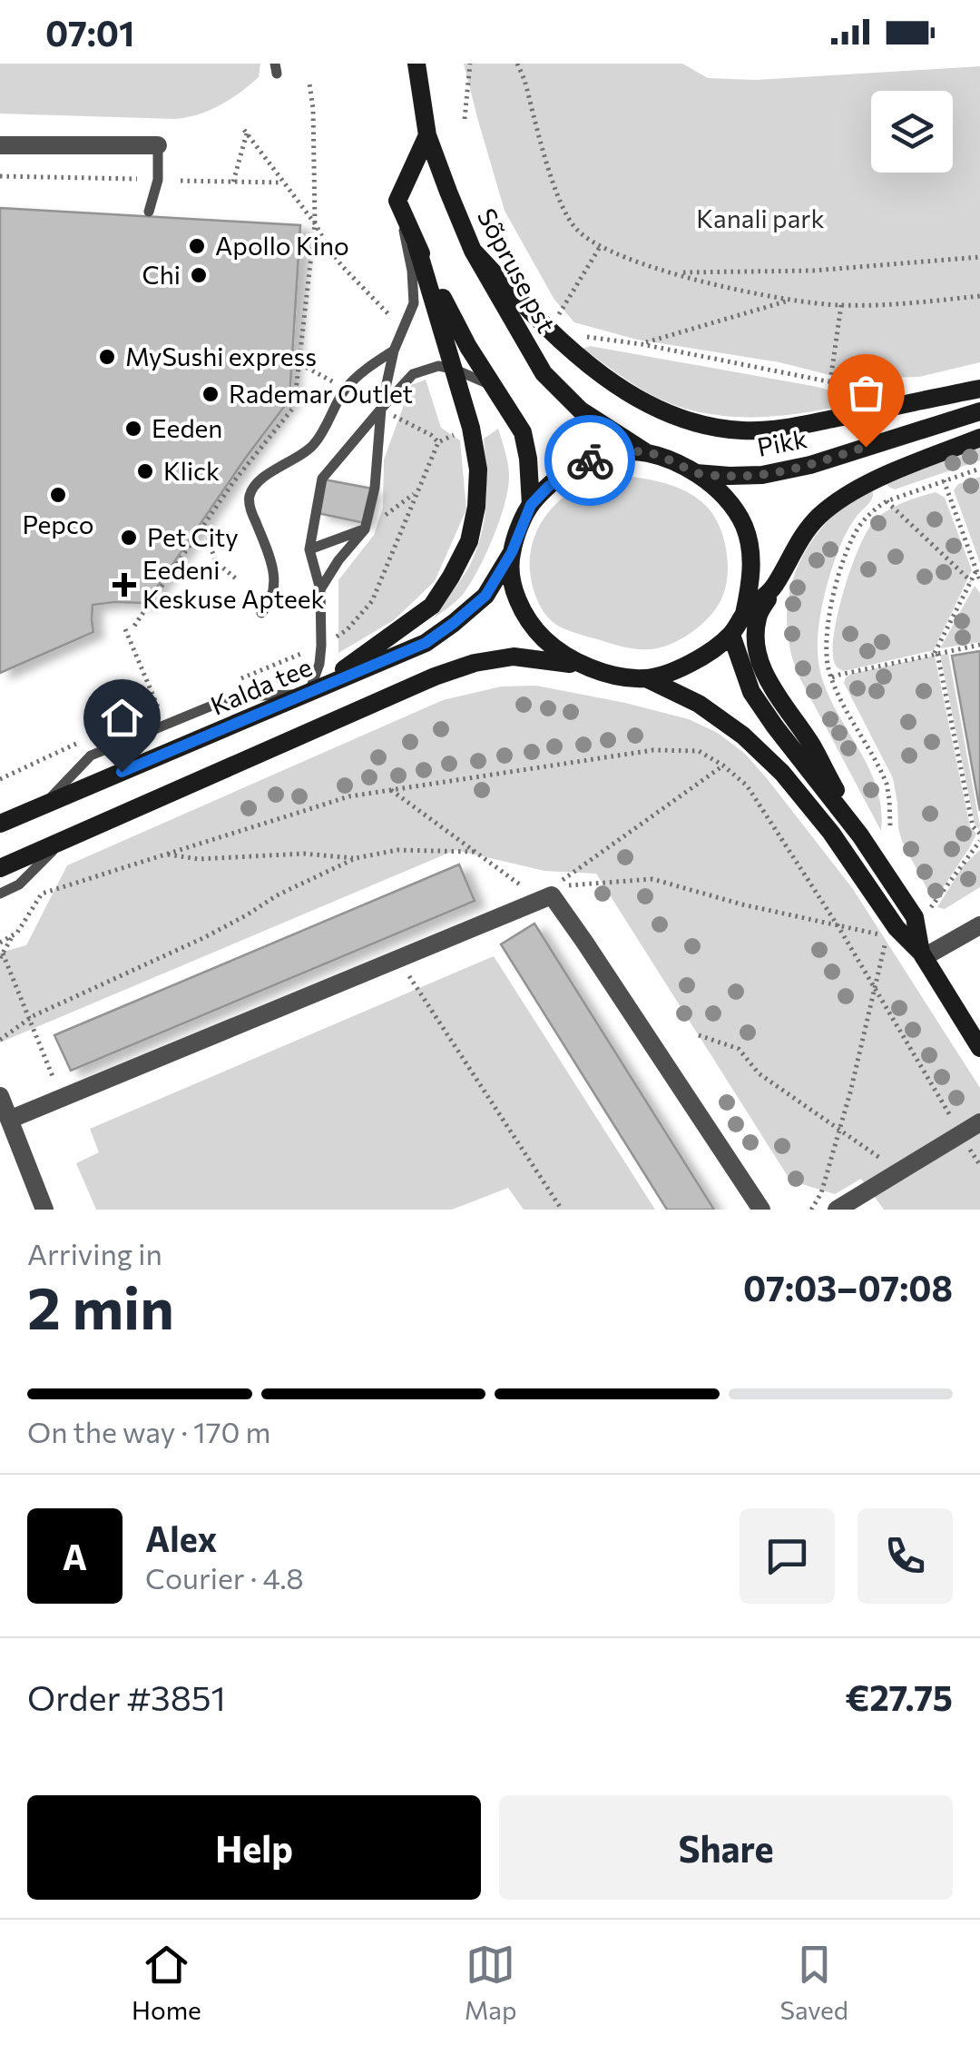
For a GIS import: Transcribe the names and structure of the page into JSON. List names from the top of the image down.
{
  "streets": {
    "street": ["Sõpruse pst", "Pikk", "Kalda tee"]
  },
  "crossings": [
    ["Sõpruse pst", "Pikk"],
    ["Sõpruse pst", "Kalda tee"],
    ["Pikk", "Kalda tee"]
  ],
  "parks": ["Kanali park"],
  "places": {
    "other": [
      "Apollo Kino",
      "Chi",
      "MySushi express",
      "Rademar Outlet",
      "Eeden",
      "Klick",
      "Pepco",
      "Pet City"
    ],
    "health": ["Eedeni Keskuse Apteek"]
  },
  "page": {
    "status": "07:01",
    "heading": ["2 min", "Arriving in", "07:03–07:08"],
    "panel": [
      "Alex",
      "Courier · 4.8",
      "Order #3851",
      "€27.75"
    ],
    "bar": "On the way · 170 m",
    "round": "A",
    "buttons": ["Help", "Share"],
    "tabs": ["Home", "Map", "Saved"]
  }
}
